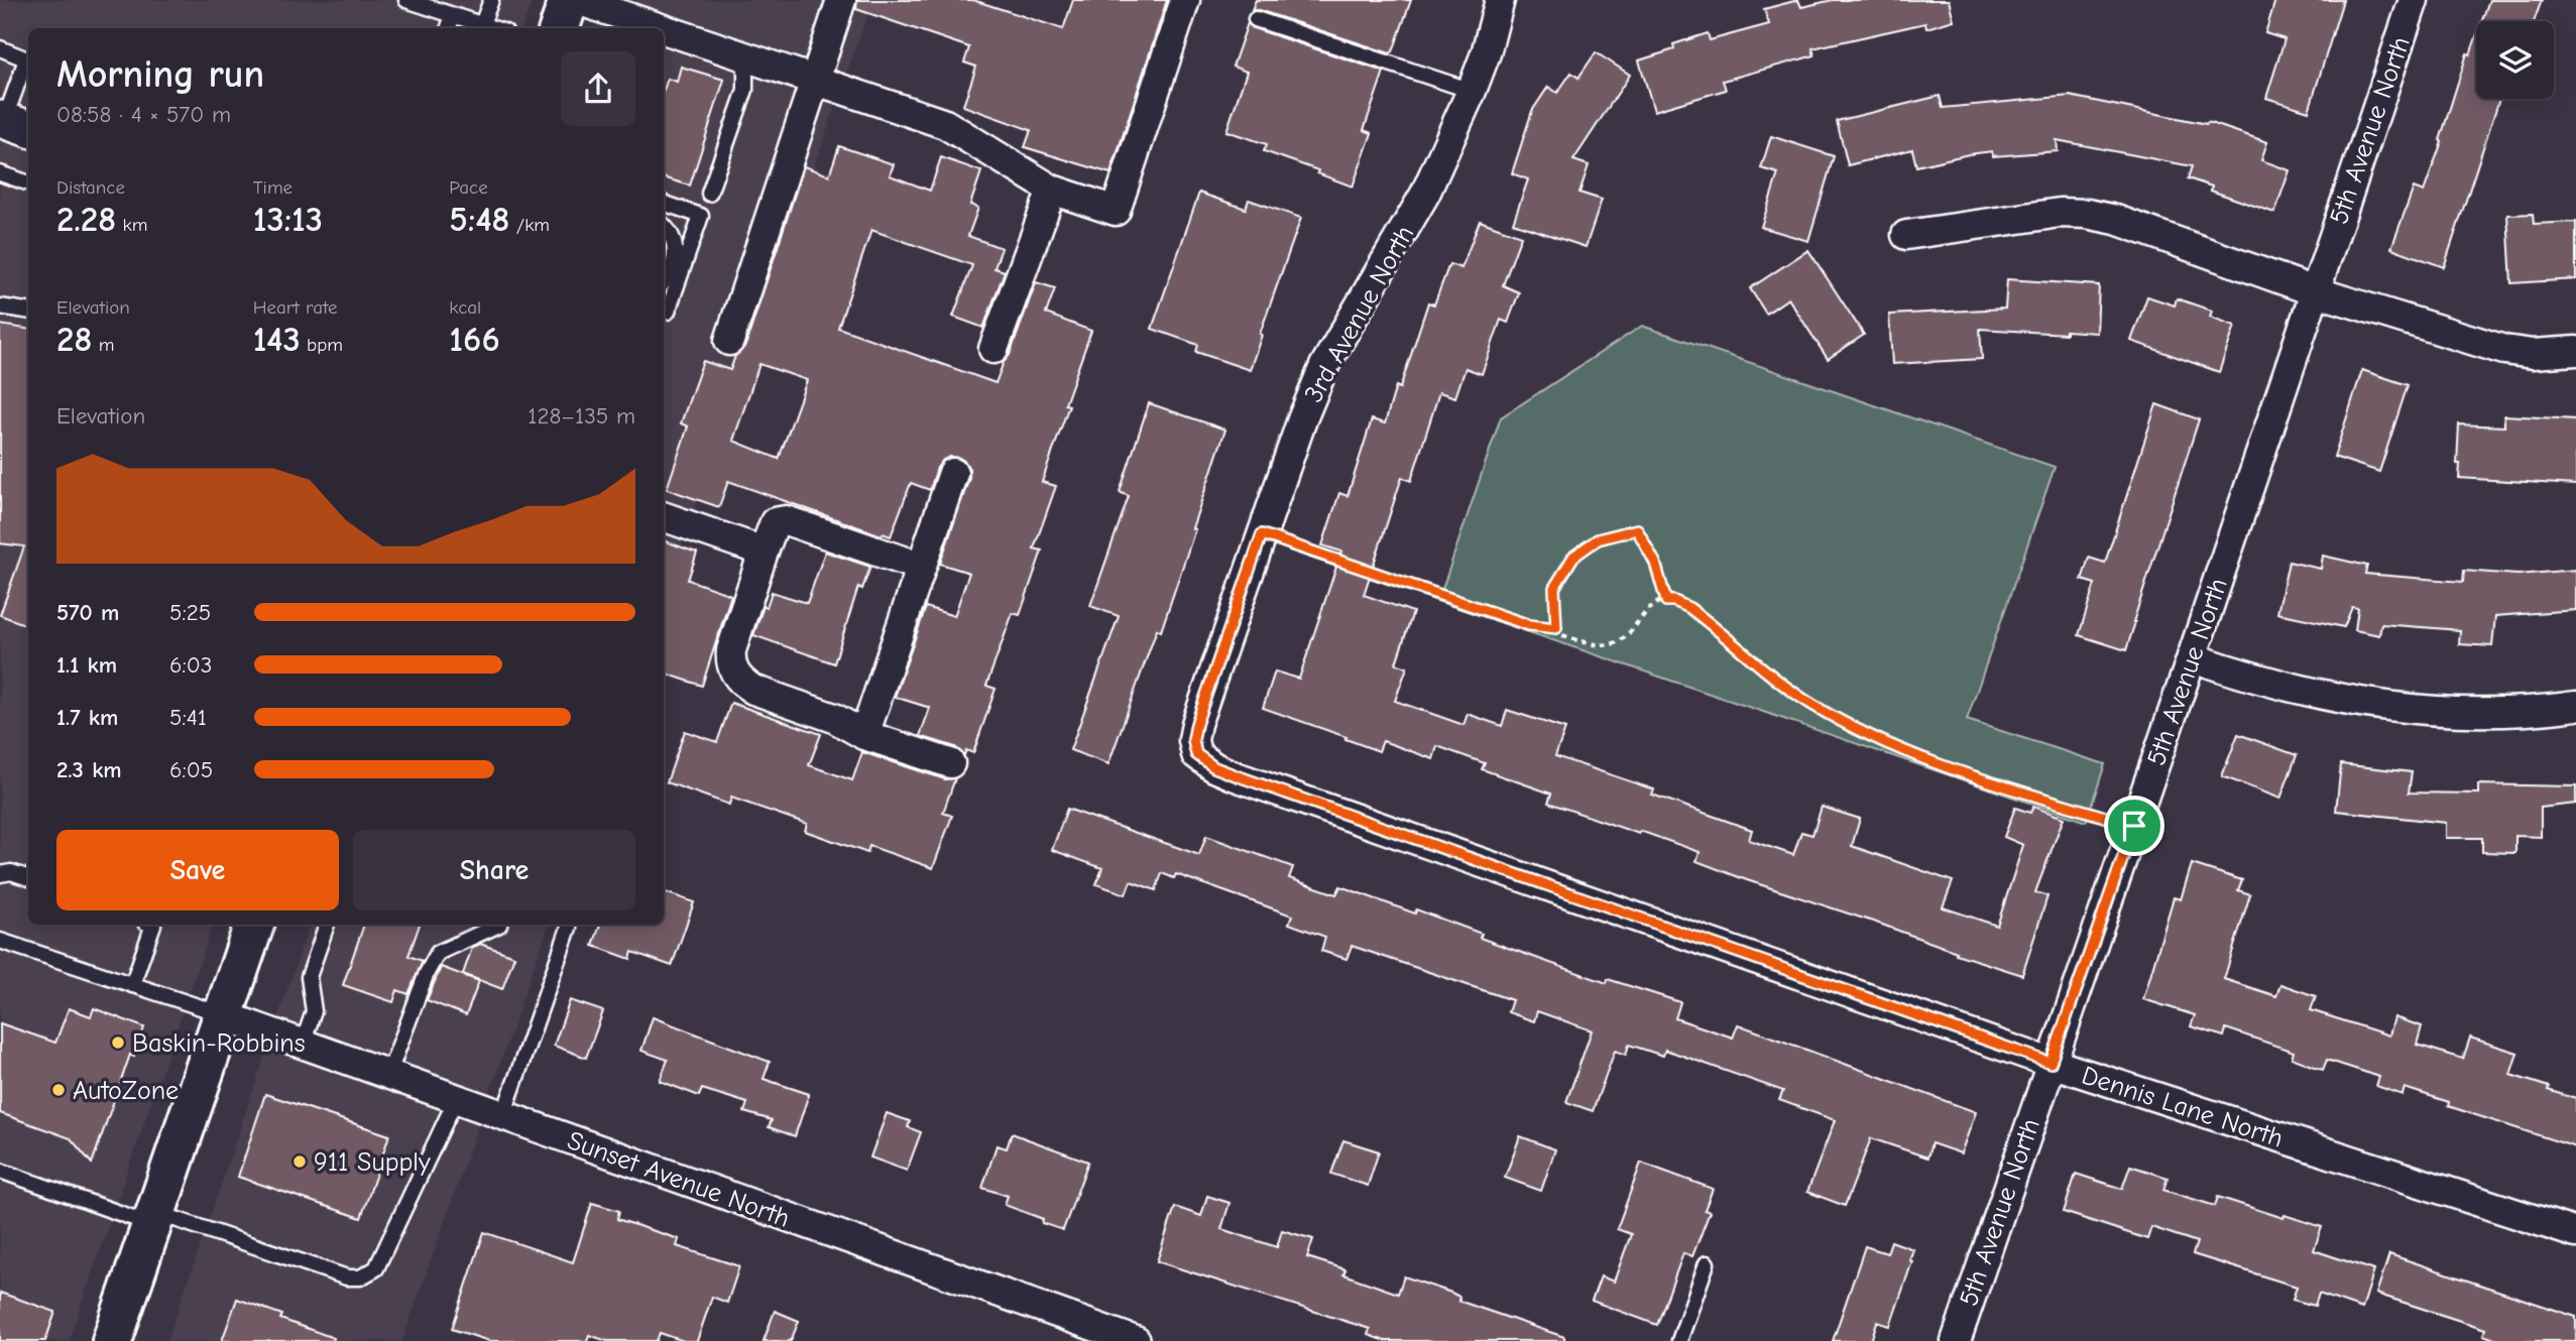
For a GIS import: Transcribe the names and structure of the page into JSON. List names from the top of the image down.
{
  "streets": {
    "street": [
      "5th Avenue North",
      "3rd Avenue North",
      "Dennis Lane North",
      "Sunset Avenue North"
    ]
  },
  "crossings": [
    ["5th Avenue North", "Dennis Lane North"],
    ["3rd Avenue North", "Dennis Lane North"]
  ],
  "places": ["Baskin-Robbins", "AutoZone", "911 Supply"],
  "page": {
    "heading": ["Morning run", "08:58 · 4 × 570 m"],
    "stats": [
      ["Distance", "2.28 km"],
      ["Time", "13:13"],
      ["Pace", "5:48 /km"],
      ["Elevation", "28 m"],
      ["Heart rate", "143 bpm"],
      ["kcal", "166"]
    ],
    "chart": ["Elevation", "128–135 m"],
    "list": [
      {
        "name": "570 m",
        "note": "5:25"
      },
      {
        "name": "1.1 km",
        "note": "6:03"
      },
      {
        "name": "1.7 km",
        "note": "5:41"
      },
      {
        "name": "2.3 km",
        "note": "6:05"
      }
    ],
    "buttons": ["Save", "Share"]
  }
}
